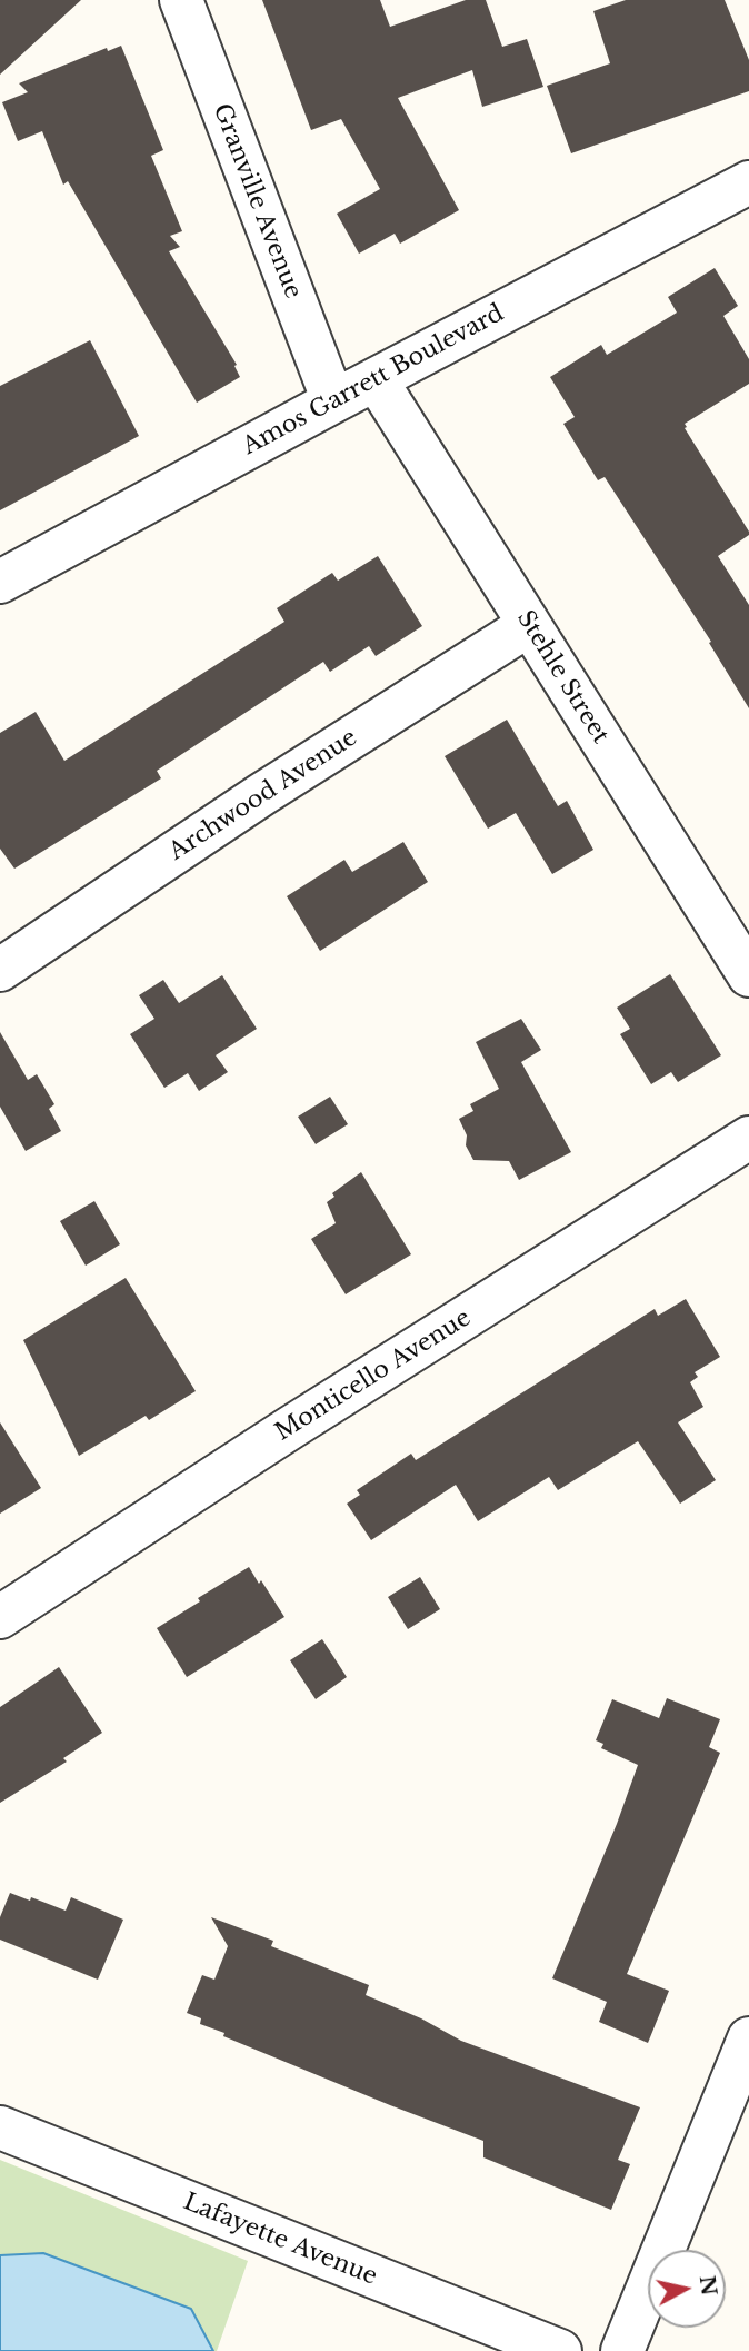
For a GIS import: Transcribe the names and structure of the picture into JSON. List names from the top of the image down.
{
  "streets": {
    "street": [
      "Granville Avenue",
      "Amos Garrett Boulevard",
      "Stehle Street",
      "Archwood Avenue",
      "Monticello Avenue",
      "Lafayette Avenue"
    ]
  },
  "crossings": [
    ["Granville Avenue", "Amos Garrett Boulevard"],
    ["Amos Garrett Boulevard", "Stehle Street"],
    ["Stehle Street", "Archwood Avenue"]
  ],
  "north": "right"
}
